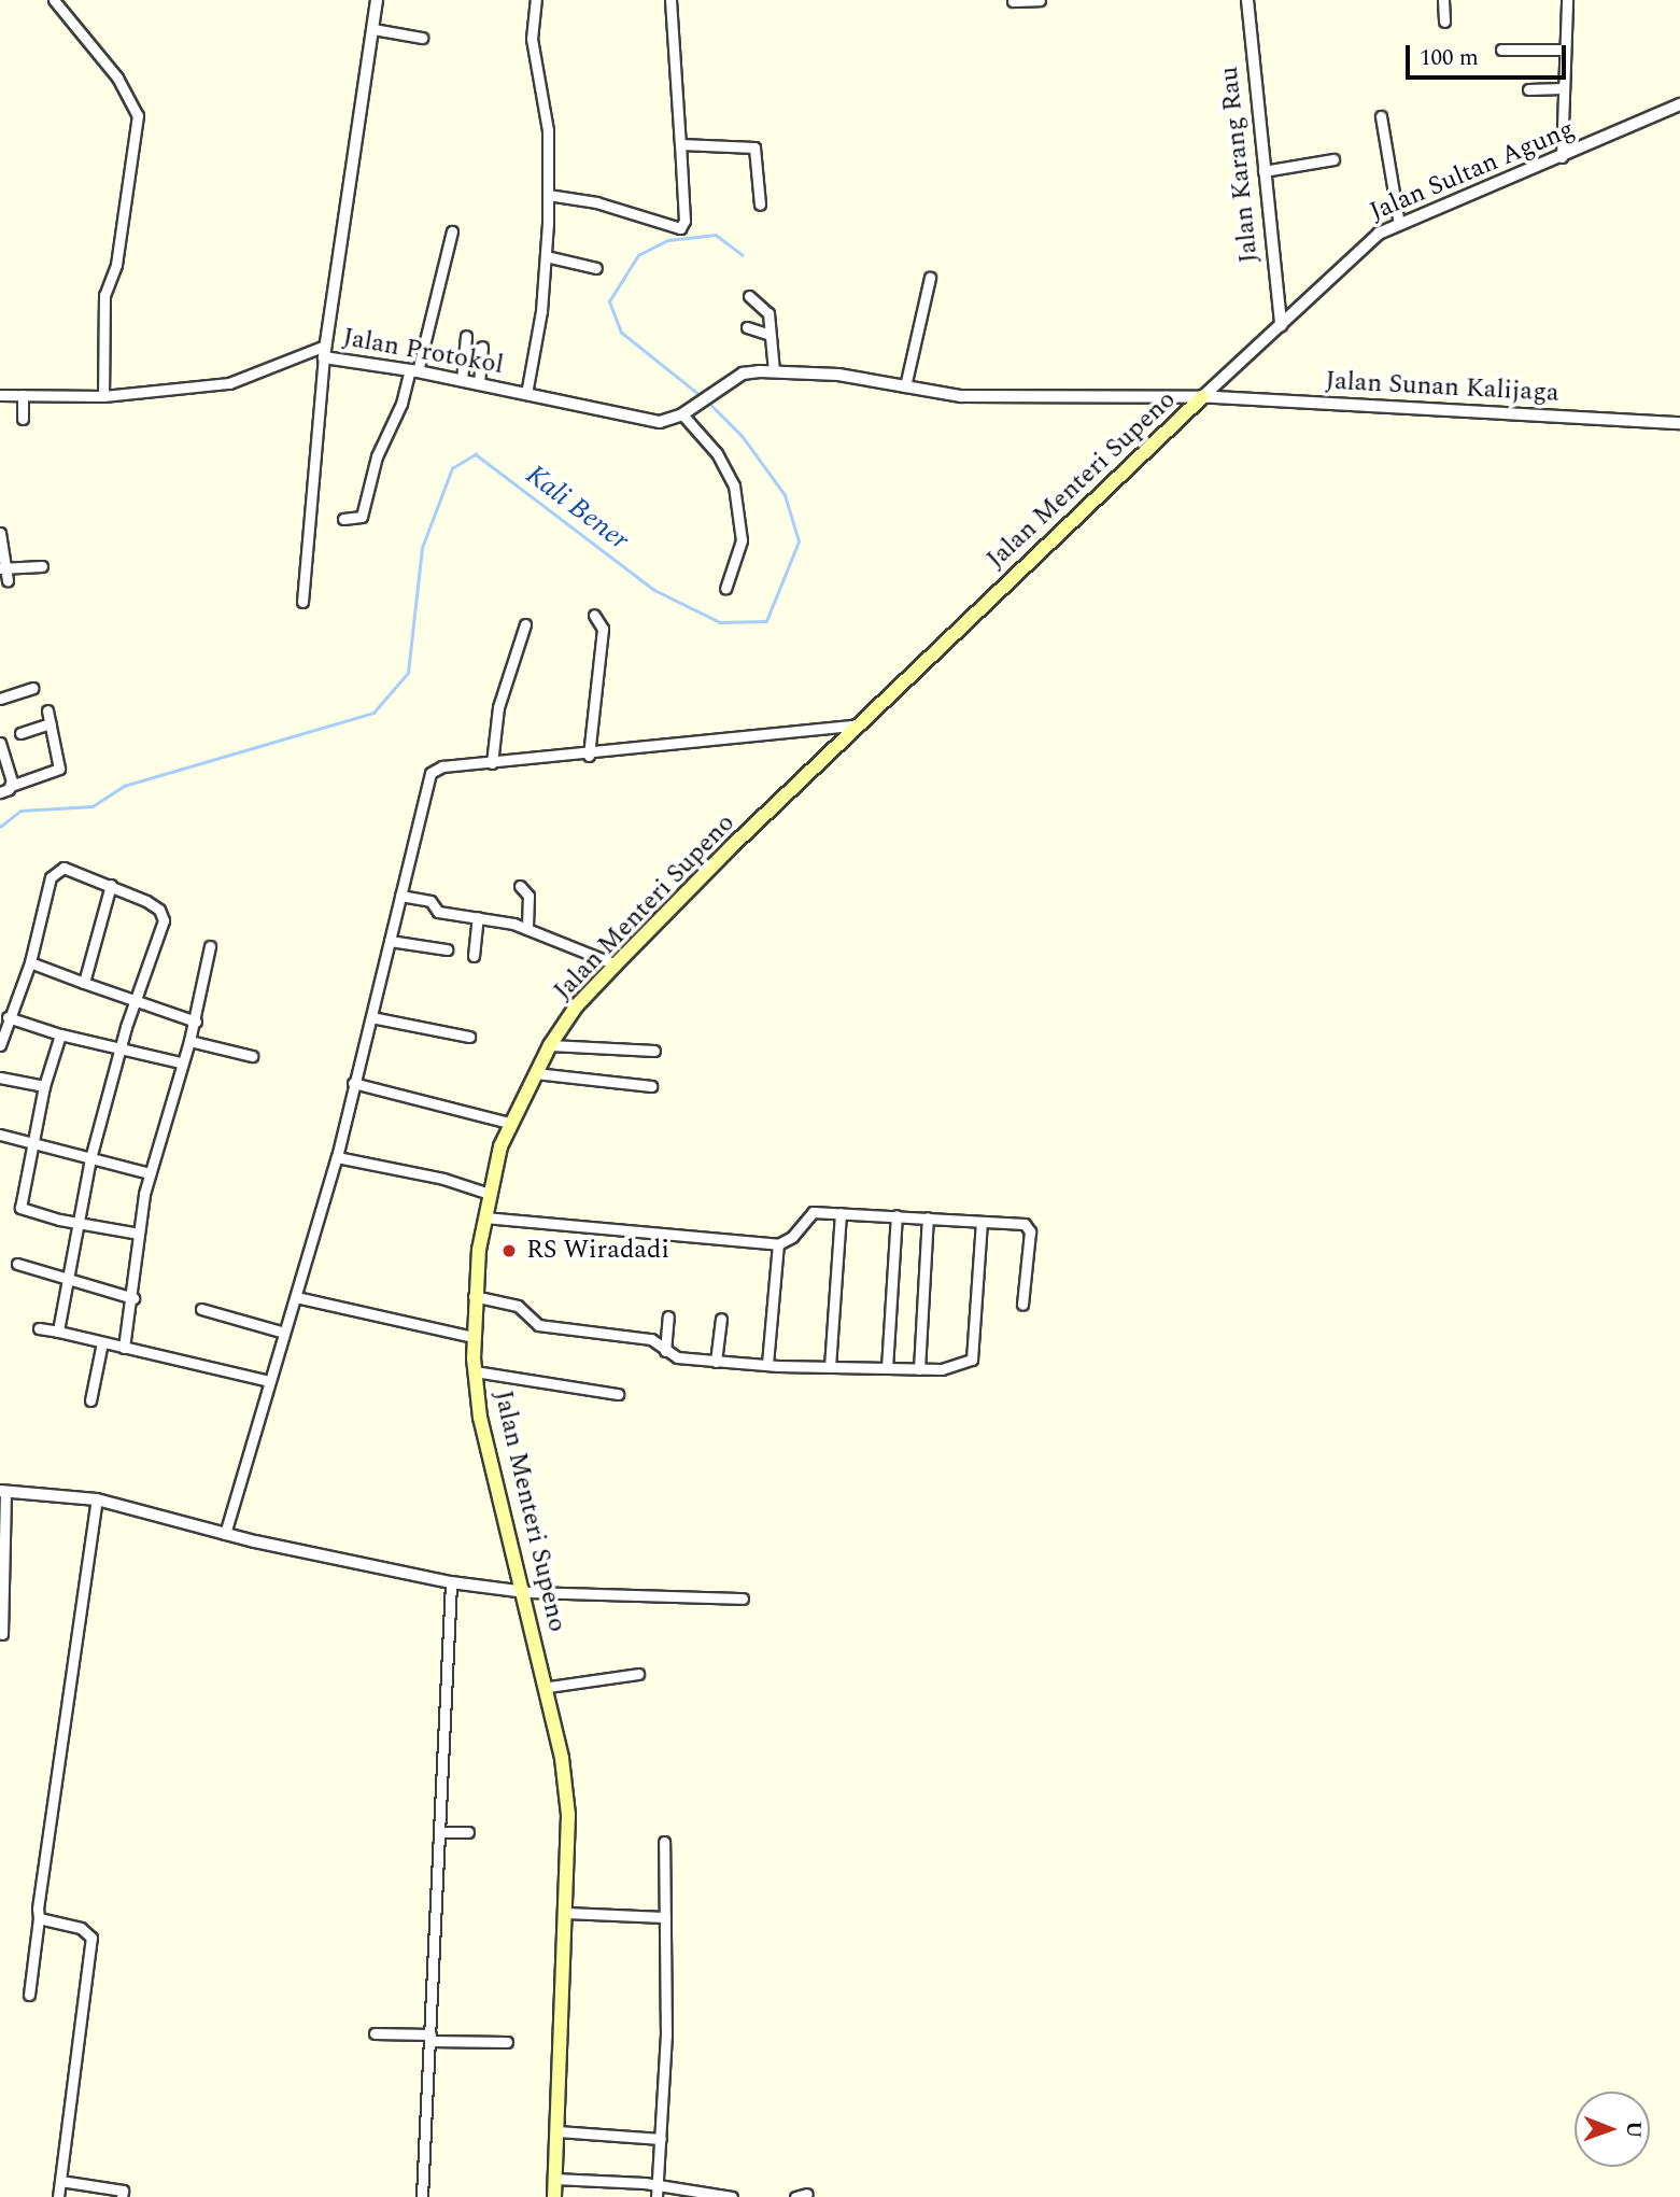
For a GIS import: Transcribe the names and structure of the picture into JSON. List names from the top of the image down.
{
  "streets": {
    "main road": ["Jalan Menteri Supeno"],
    "street": [
      "Jalan Karang Rau",
      "Jalan Sultan Agung",
      "Jalan Protokol",
      "Jalan Sunan Kalijaga"
    ]
  },
  "crossings": [
    ["Jalan Karang Rau", "Jalan Sultan Agung"],
    ["Jalan Sultan Agung", "Jalan Sunan Kalijaga"],
    ["Jalan Sultan Agung", "Jalan Menteri Supeno"],
    ["Jalan Protokol", "Jalan Sunan Kalijaga"],
    ["Jalan Sunan Kalijaga", "Jalan Menteri Supeno"]
  ],
  "water": ["Kali Bener"],
  "places": ["RS Wiradadi"],
  "scale_bar": "100 m",
  "north": "right"
}
